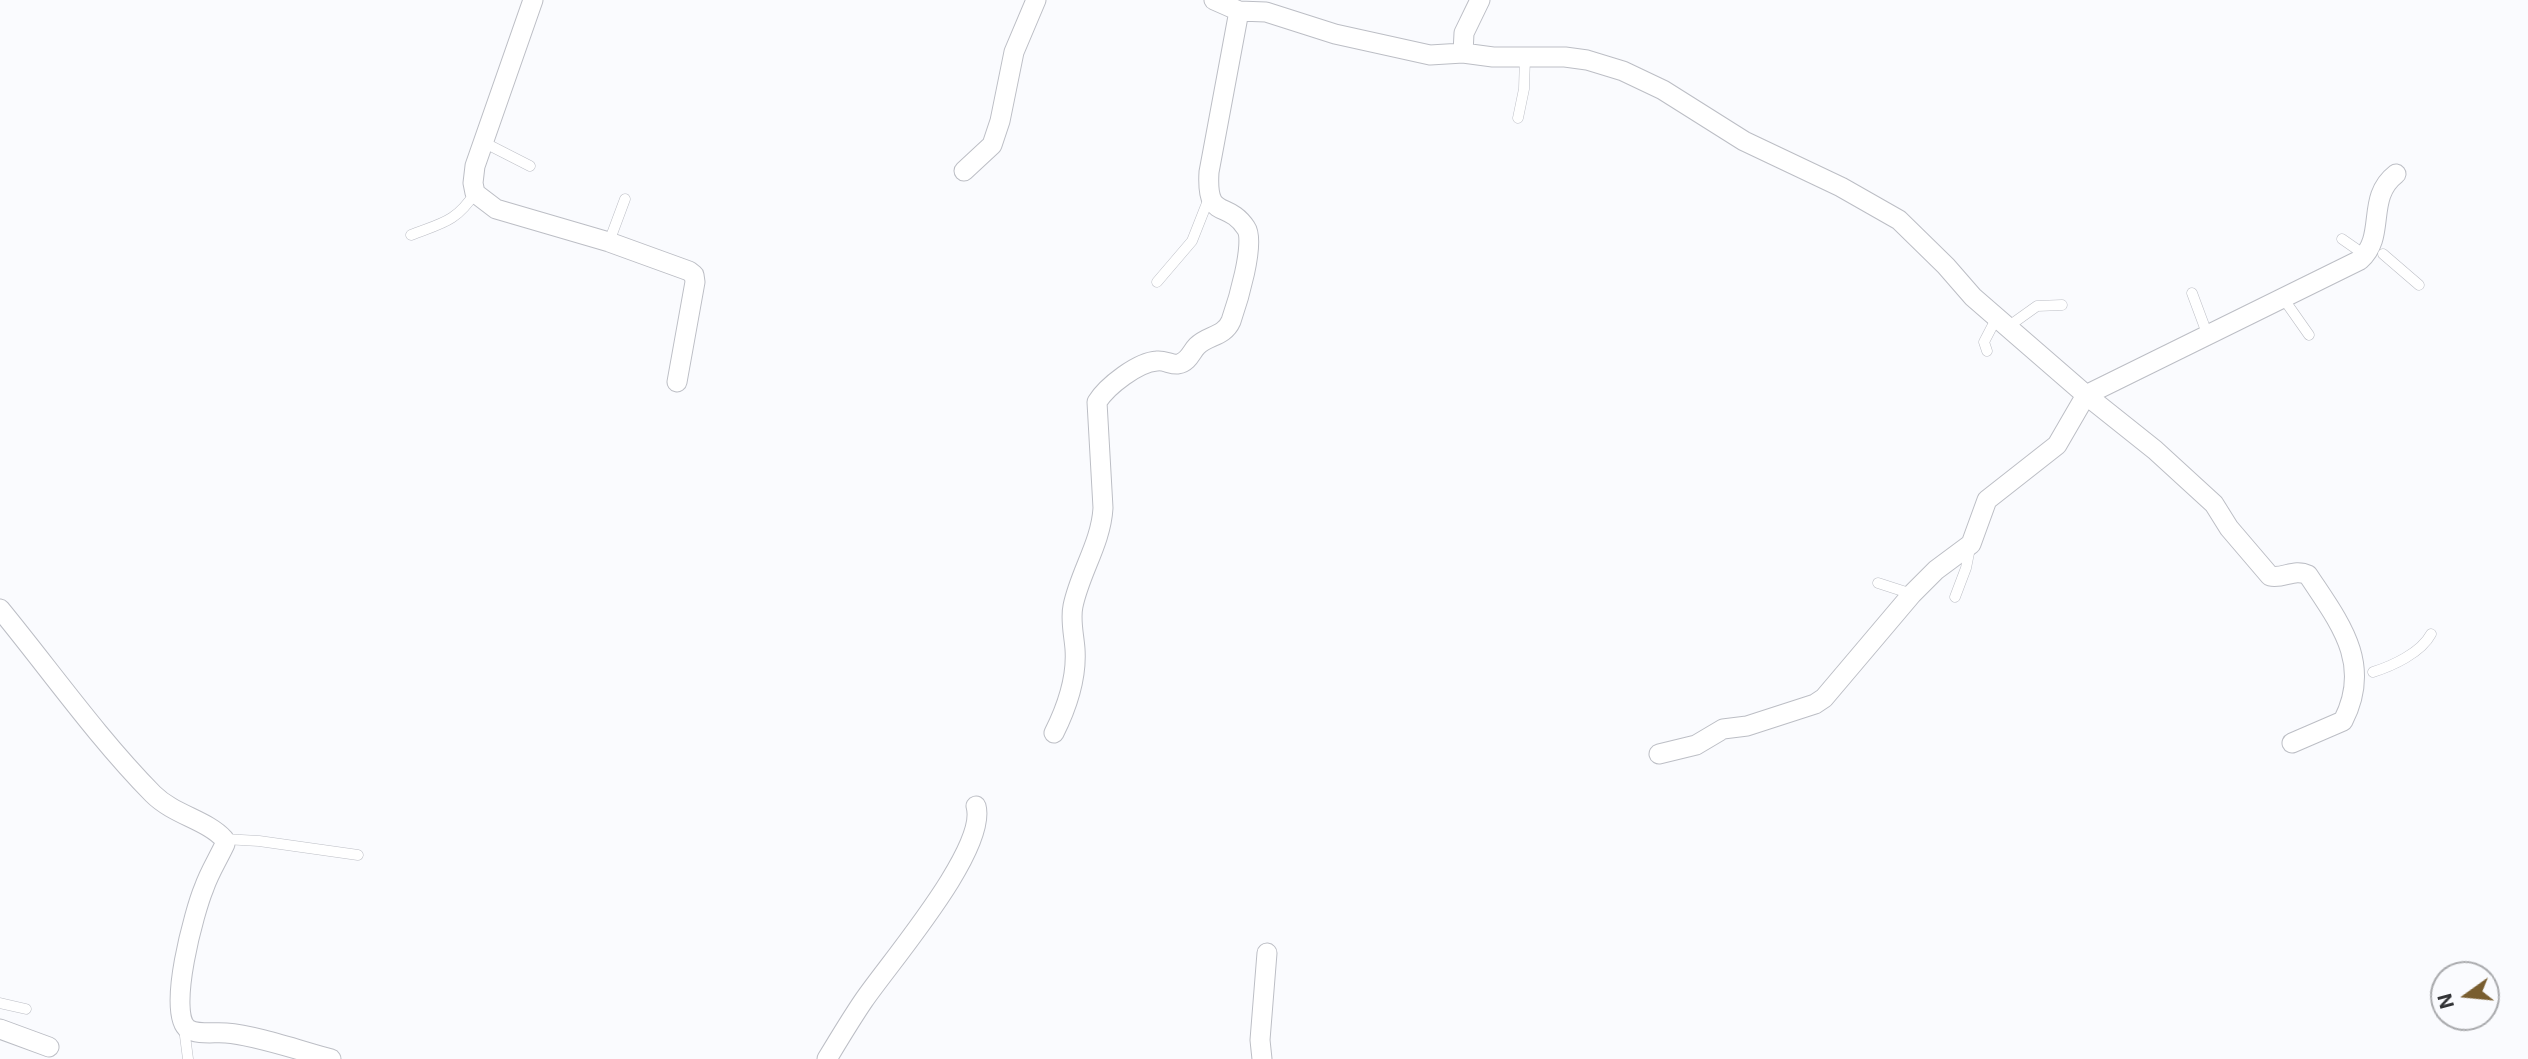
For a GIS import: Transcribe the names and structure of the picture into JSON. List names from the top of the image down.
{
  "north": "left"
}
